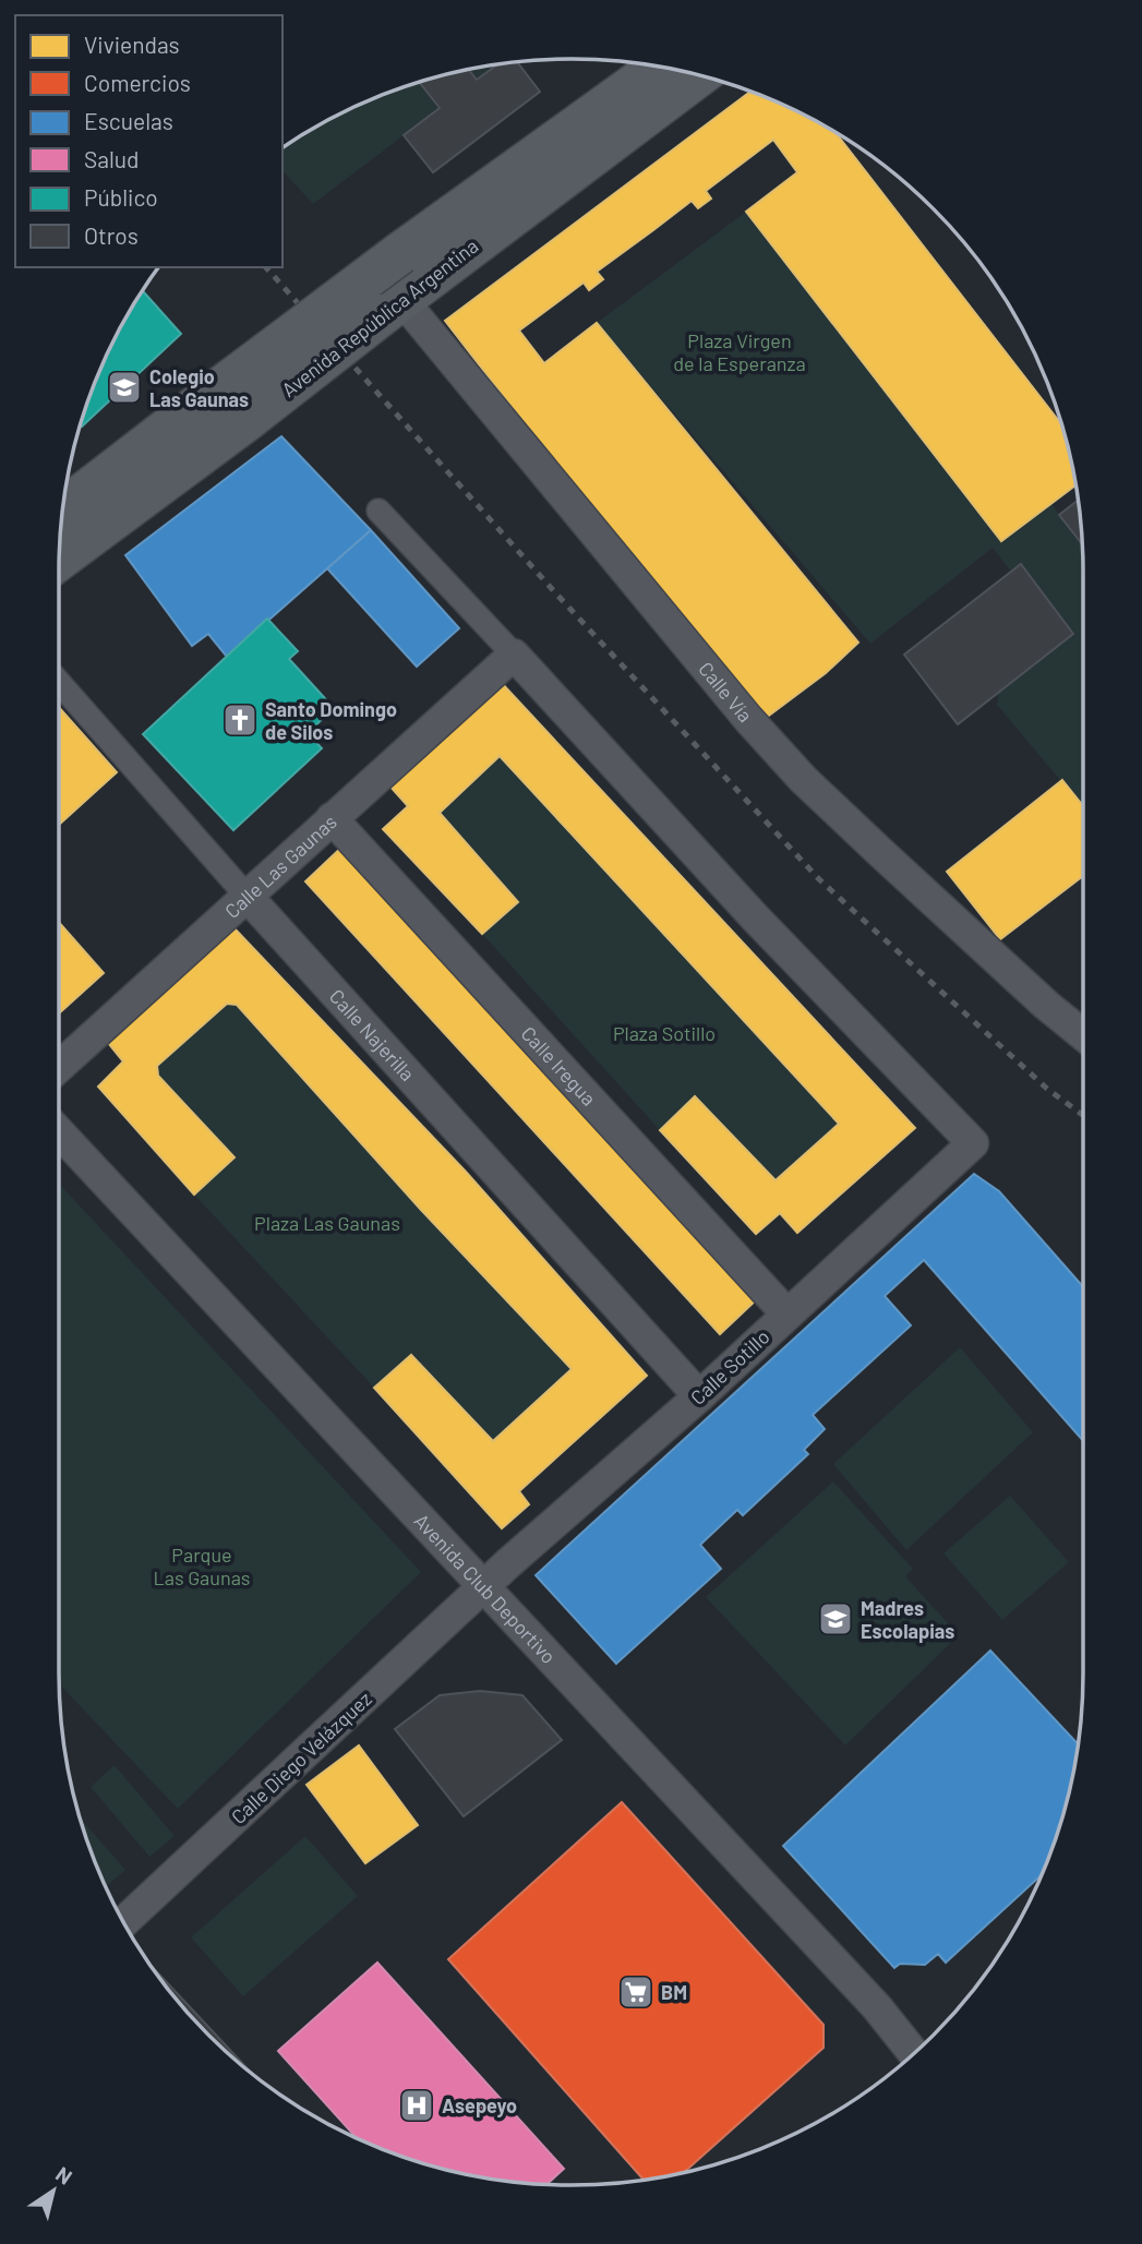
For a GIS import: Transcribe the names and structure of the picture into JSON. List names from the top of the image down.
{
  "streets": {
    "main road": ["Avenida República Argentina"],
    "street": [
      "Calle Vía",
      "Calle Las Gaunas",
      "Calle Najerilla",
      "Calle Iregua",
      "Calle Sotillo",
      "Avenida Club Deportivo",
      "Calle Diego Velázquez"
    ]
  },
  "crossings": [
    ["Avenida República Argentina", "Calle Vía"],
    ["Calle Las Gaunas", "Calle Najerilla"],
    ["Calle Las Gaunas", "Calle Iregua"],
    ["Calle Las Gaunas", "Calle Sotillo"],
    ["Calle Najerilla", "Calle Sotillo"],
    ["Calle Iregua", "Calle Sotillo"],
    ["Calle Sotillo", "Avenida Club Deportivo"],
    ["Calle Sotillo", "Calle Diego Velázquez"],
    ["Avenida Club Deportivo", "Calle Diego Velázquez"]
  ],
  "parks": [
    "Plaza Virgen de la Esperanza",
    "Plaza Sotillo",
    "Plaza Las Gaunas",
    "Parque Las Gaunas"
  ],
  "places": {
    "school or university": ["Colegio Las Gaunas", "Madres Escolapias"],
    "church": ["Santo Domingo de Silos"],
    "supermarket": ["BM"],
    "hospital": ["Asepeyo"]
  },
  "legend": [
    "Viviendas",
    "Comercios",
    "Escuelas",
    "Salud",
    "Público",
    "Otros"
  ],
  "north": "top right"
}
